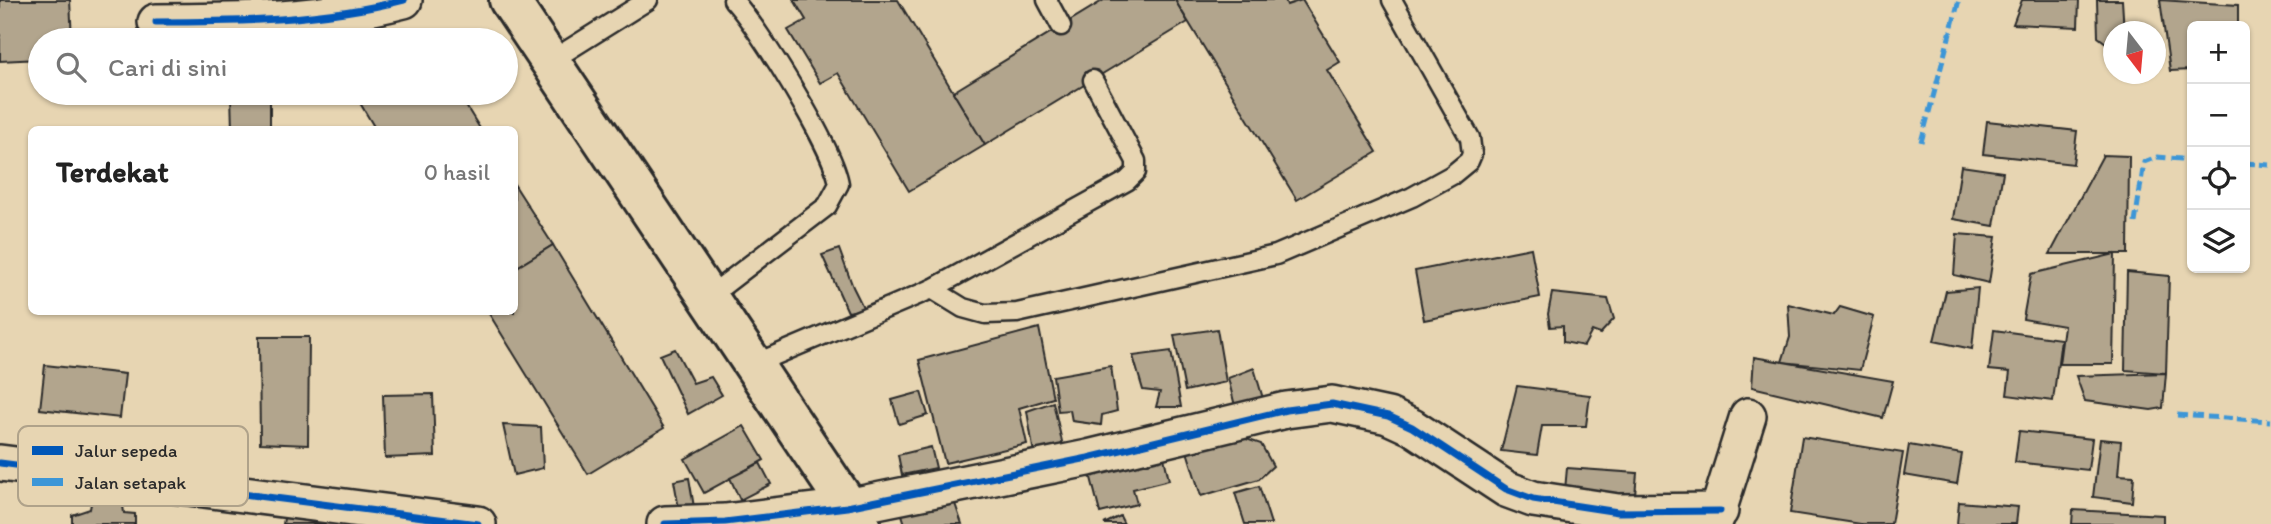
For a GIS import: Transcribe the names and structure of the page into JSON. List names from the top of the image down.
{
  "legend": ["Jalur sepeda", "Jalan setapak"],
  "north": "bottom",
  "page": {
    "map_buttons": ["+", "−"],
    "search": "Cari di sini",
    "heading": ["Terdekat", "0 hasil"]
  }
}
